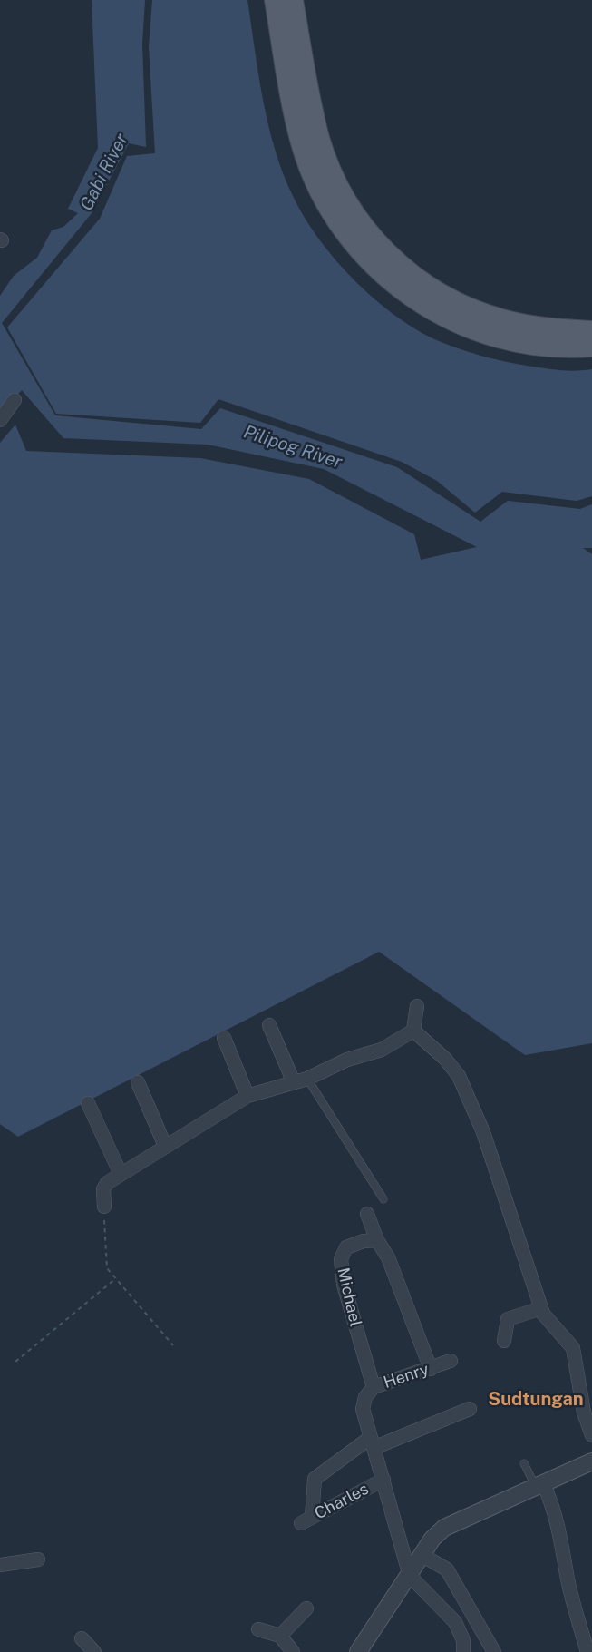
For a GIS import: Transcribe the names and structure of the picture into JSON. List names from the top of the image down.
{
  "streets": {
    "street": ["Michael", "Henry", "Charles"]
  },
  "crossings": [
    ["Michael", "Henry"]
  ],
  "districts": ["Sudtungan"],
  "water": ["Gabi River", "Pilipog River"]
}
